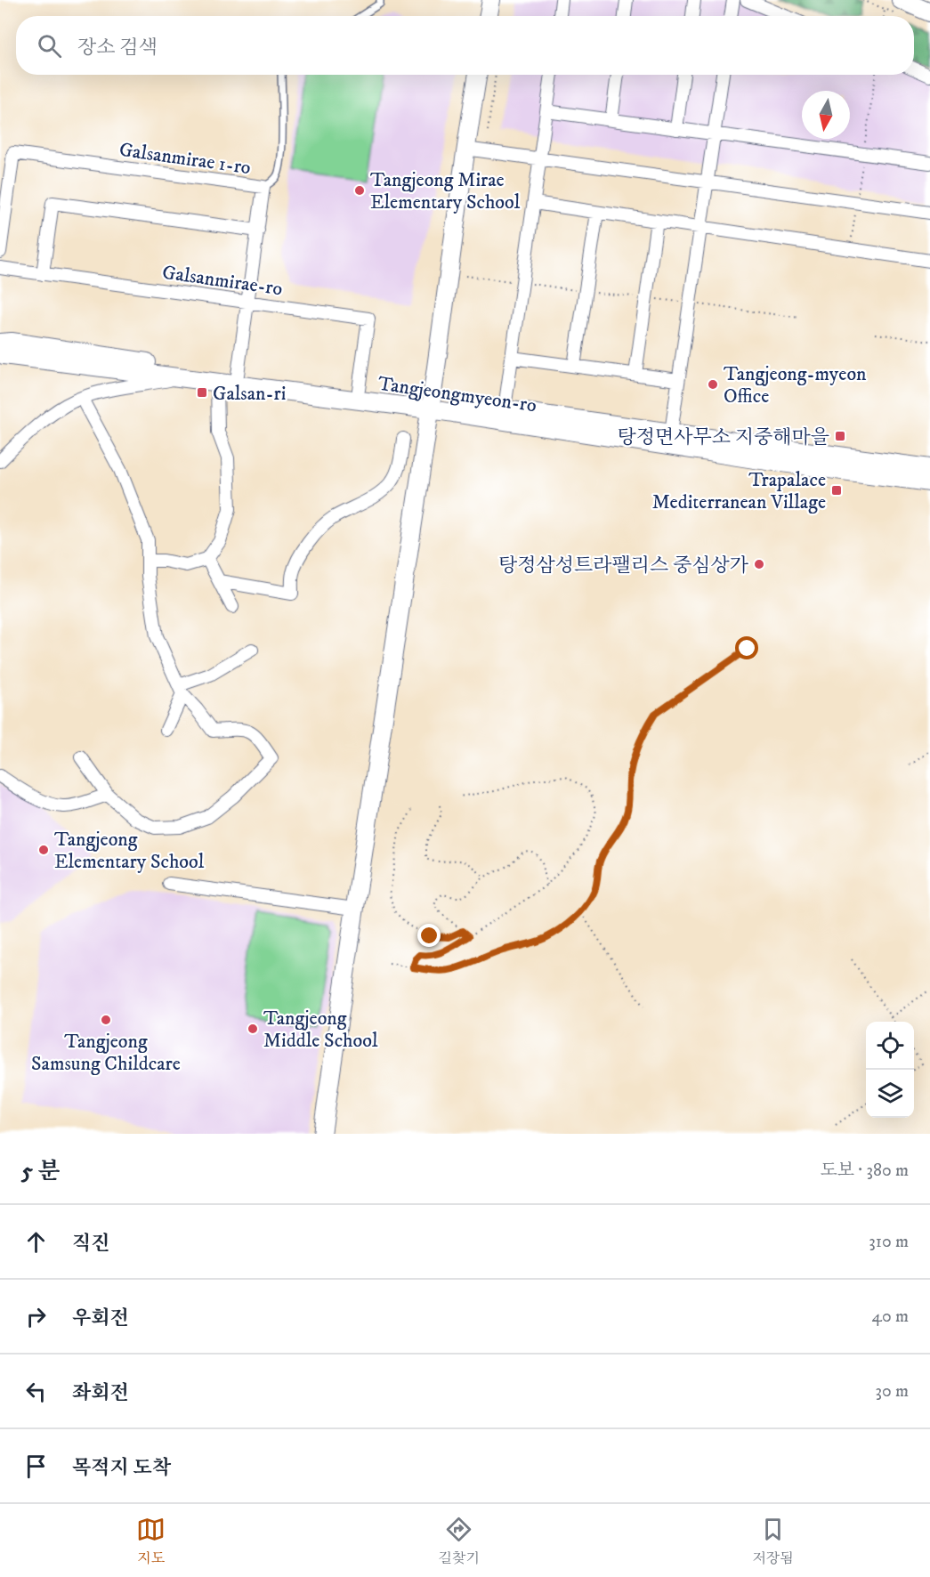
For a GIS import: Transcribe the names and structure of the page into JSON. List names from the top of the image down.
{
  "streets": {
    "main road": ["Tangjeongmyeon-ro"],
    "street": ["Galsanmirae 1-ro", "Galsanmirae-ro"]
  },
  "crossings": [
    ["Galsanmirae 1-ro", "Galsanmirae-ro"],
    ["Galsanmirae 1-ro", "Tangjeongmyeon-ro"],
    ["Galsanmirae-ro", "Tangjeongmyeon-ro"]
  ],
  "places": {
    "other": [
      "Tangjeong Mirae Elementary School",
      "Tangjeong-myeon Office",
      "탕정삼성트라팰리스 중심상가",
      "Tangjeong Elementary School",
      "Tangjeong Samsung Childcare",
      "Tangjeong Middle School"
    ],
    "transit": ["Galsan-ri", "탕정면사무소 지중해마을", "Trapalace Mediterranean Village"]
  },
  "north": "bottom",
  "page": {
    "search": "장소 검색",
    "heading": ["5 분", "도보 · 380 m"],
    "list": [
      ["직진", "310 m"],
      ["우회전", "40 m"],
      ["좌회전", "30 m"],
      "목적지 도착"
    ],
    "nav": ["지도", "길찾기", "저장됨"]
  }
}
